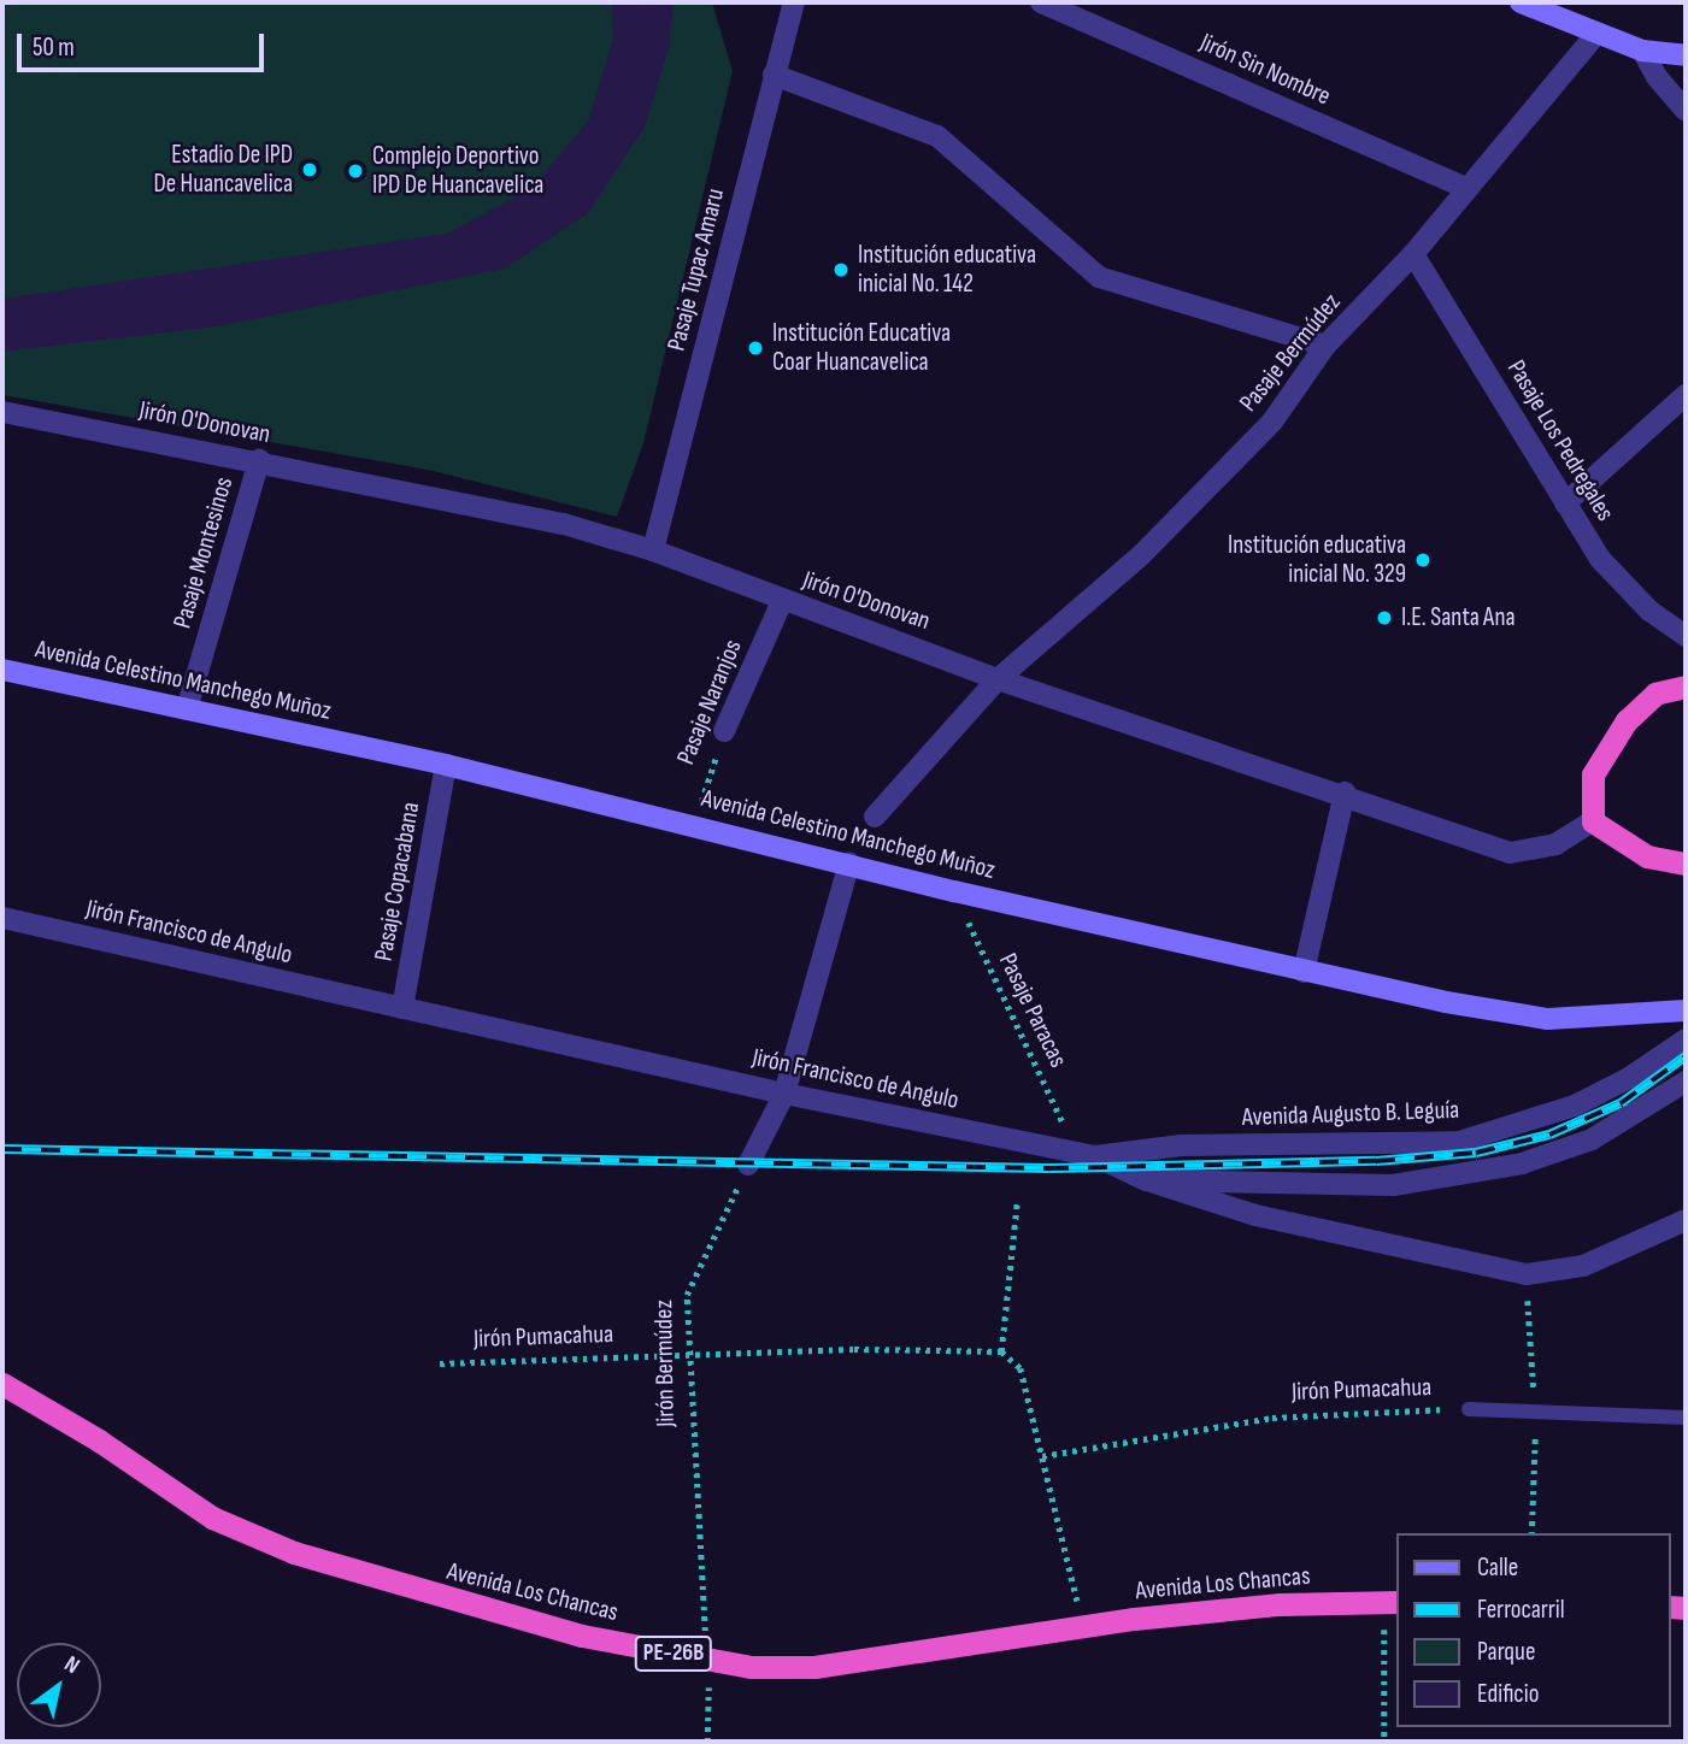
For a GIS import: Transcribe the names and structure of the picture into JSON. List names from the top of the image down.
{
  "streets": {
    "highway": ["Avenida Los Chancas", "PE-26B"],
    "main road": ["Avenida Celestino Manchego Muñoz"],
    "street": [
      "Jirón Sin Nombre",
      "Pasaje Tupac Amaru",
      "Pasaje Bermúdez",
      "Jirón O'Donovan",
      "Pasaje Los Pedregales",
      "Pasaje Montesinos",
      "Pasaje Naranjos",
      "Pasaje Copacabana",
      "Jirón Francisco de Angulo",
      "Avenida Augusto B. Leguía"
    ],
    "lane": ["Jirón Pumacahua"],
    "path": ["Pasaje Paracas", "Jirón Bermúdez"]
  },
  "crossings": [
    ["Jirón Sin Nombre", "Pasaje Bermúdez"],
    ["Pasaje Tupac Amaru", "Jirón O'Donovan"],
    ["Pasaje Bermúdez", "Jirón O'Donovan"],
    ["Pasaje Bermúdez", "Pasaje Los Pedregales"],
    ["Jirón O'Donovan", "Pasaje Montesinos"],
    ["Jirón O'Donovan", "Pasaje Naranjos"],
    ["Pasaje Montesinos", "Avenida Celestino Manchego Muñoz"],
    ["Avenida Celestino Manchego Muñoz", "Pasaje Naranjos"],
    ["Avenida Celestino Manchego Muñoz", "Pasaje Copacabana"],
    ["Avenida Celestino Manchego Muñoz", "Pasaje Paracas"],
    ["Pasaje Copacabana", "Jirón Francisco de Angulo"],
    ["Jirón Francisco de Angulo", "Pasaje Paracas"],
    ["Jirón Francisco de Angulo", "Avenida Augusto B. Leguía"],
    ["Jirón Pumacahua", "Jirón Bermúdez"],
    ["Jirón Bermúdez", "Avenida Los Chancas"]
  ],
  "places": [
    "Estadio De IPD De Huancavelica",
    "Complejo Deportivo IPD De Huancavelica",
    "Institución educativa inicial No. 142",
    "Institución Educativa Coar Huancavelica",
    "Institución educativa inicial No. 329",
    "I.E. Santa Ana"
  ],
  "legend": [
    "Calle",
    "Ferrocarril",
    "Parque",
    "Edificio"
  ],
  "scale_bar": "50 m",
  "north": "top right"
}
